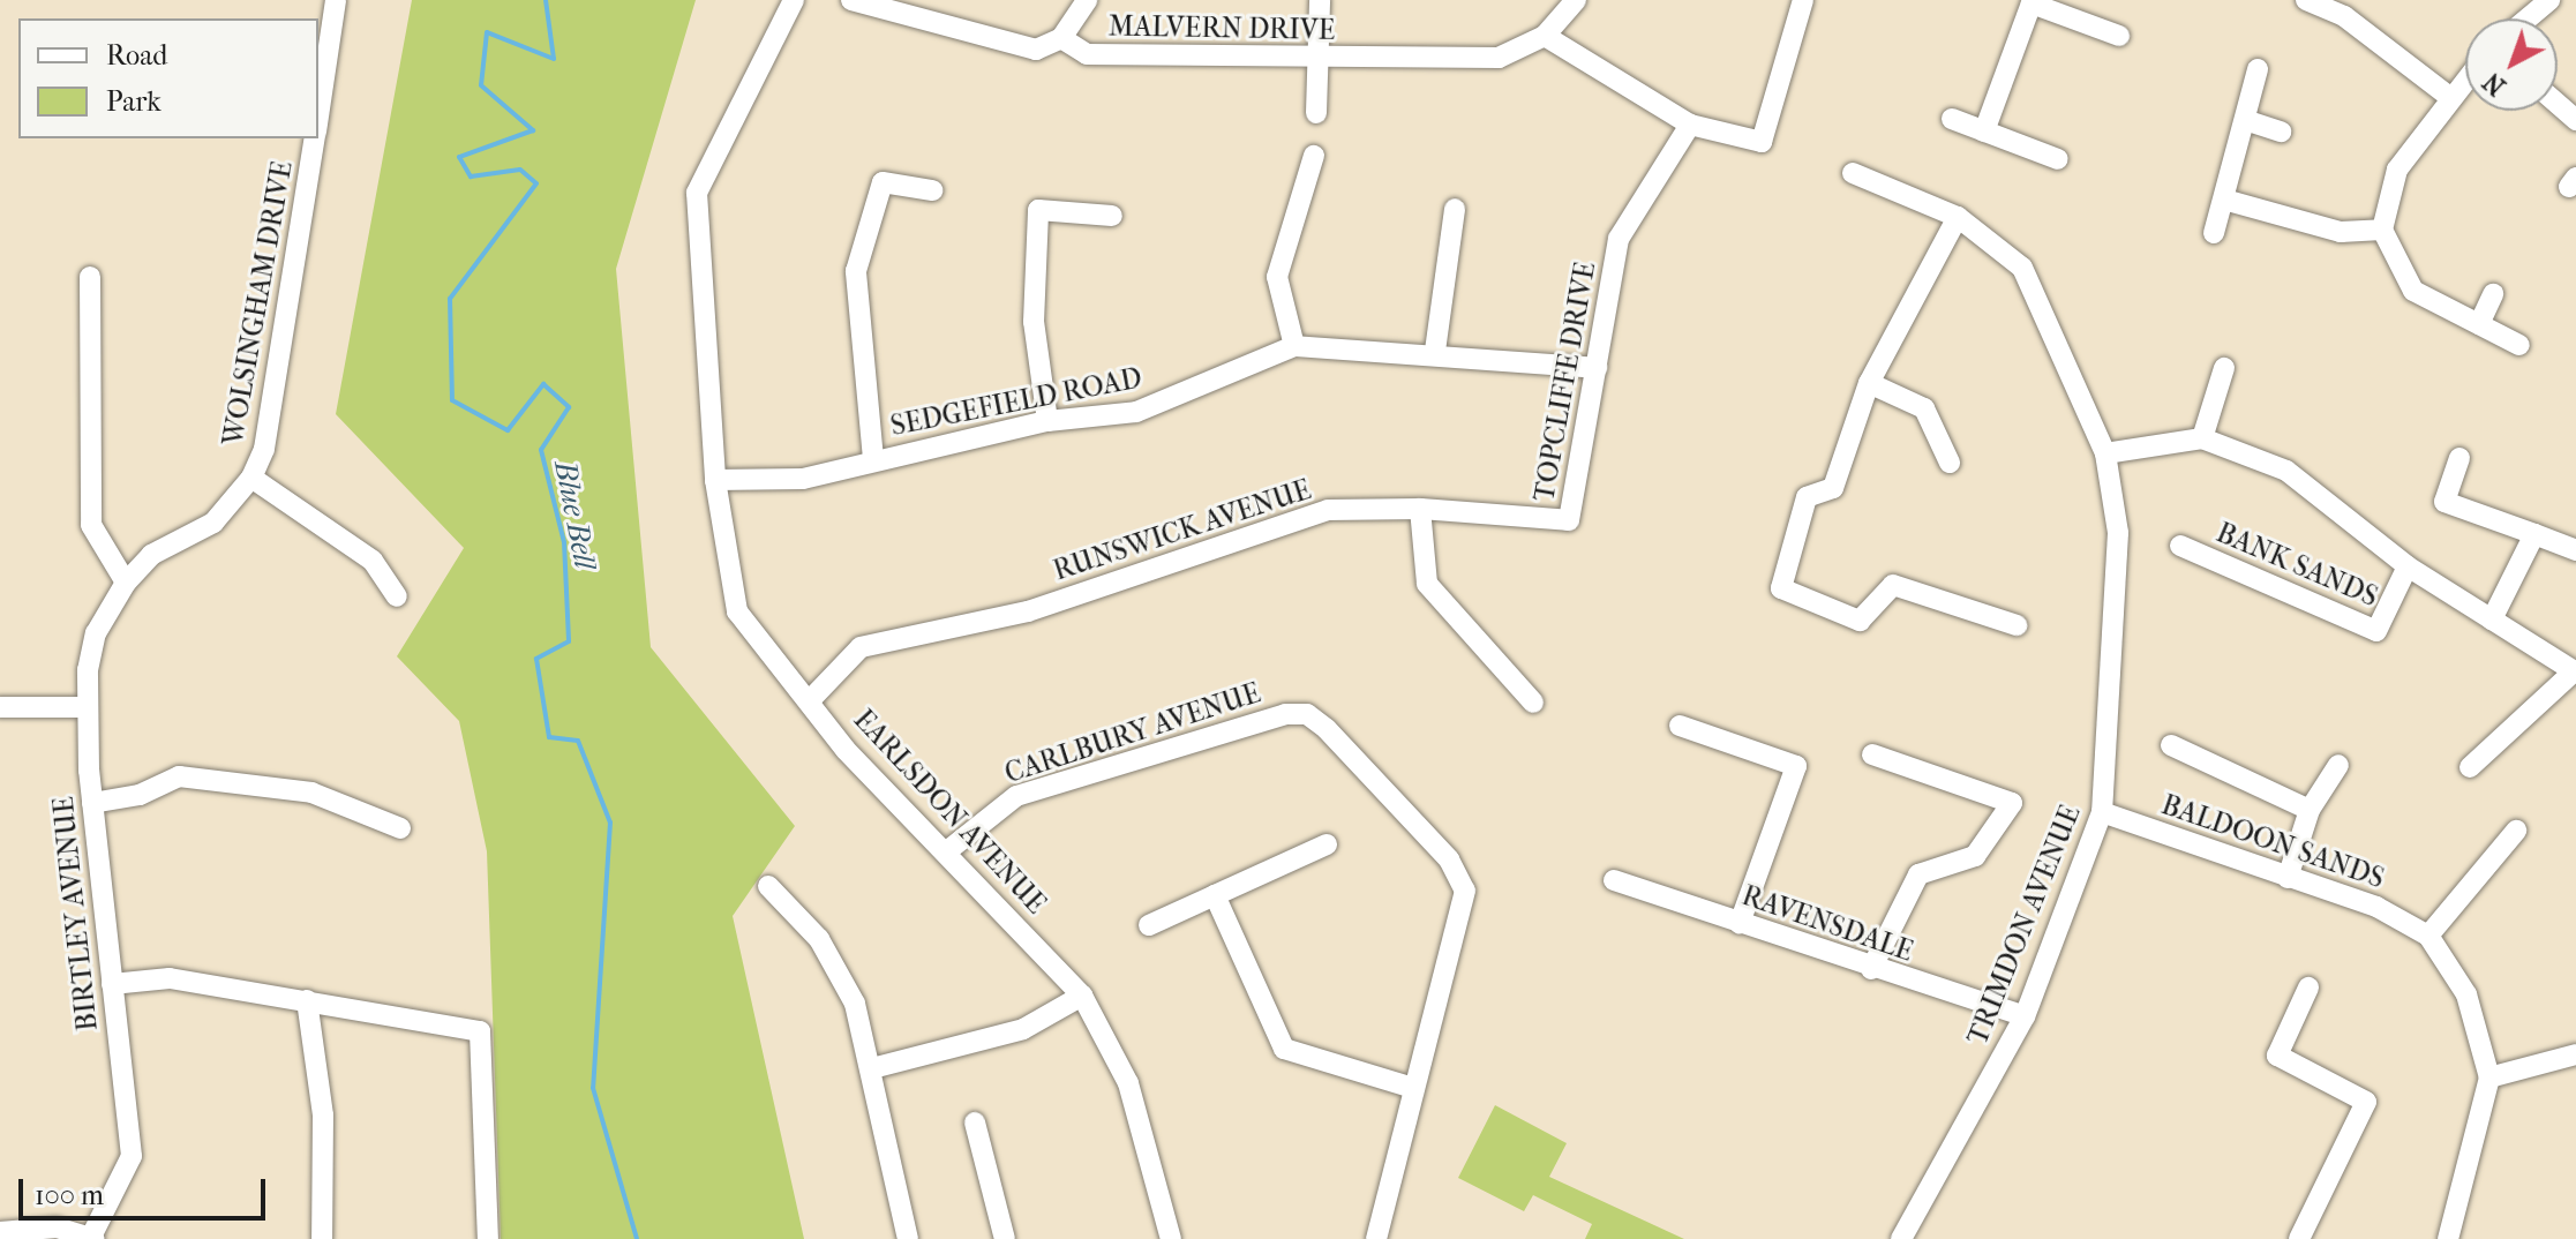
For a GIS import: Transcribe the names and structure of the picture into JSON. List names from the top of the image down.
{
  "streets": {
    "street": [
      "MALVERN DRIVE",
      "WOLSINGHAM DRIVE",
      "TOPCLIFFE DRIVE",
      "SEDGEFIELD ROAD",
      "RUNSWICK AVENUE",
      "BANK SANDS",
      "CARLBURY AVENUE",
      "EARLSDON AVENUE",
      "BALDOON SANDS",
      "BIRTLEY AVENUE",
      "RAVENSDALE",
      "TRIMDON AVENUE"
    ]
  },
  "crossings": [
    ["WOLSINGHAM DRIVE", "BIRTLEY AVENUE"],
    ["TOPCLIFFE DRIVE", "SEDGEFIELD ROAD"],
    ["TOPCLIFFE DRIVE", "RUNSWICK AVENUE"],
    ["SEDGEFIELD ROAD", "EARLSDON AVENUE"],
    ["RUNSWICK AVENUE", "EARLSDON AVENUE"],
    ["CARLBURY AVENUE", "EARLSDON AVENUE"],
    ["BALDOON SANDS", "TRIMDON AVENUE"],
    ["RAVENSDALE", "TRIMDON AVENUE"]
  ],
  "water": ["Blue Bell"],
  "legend": ["Road", "Park"],
  "scale_bar": "100 m",
  "north": "bottom left"
}
